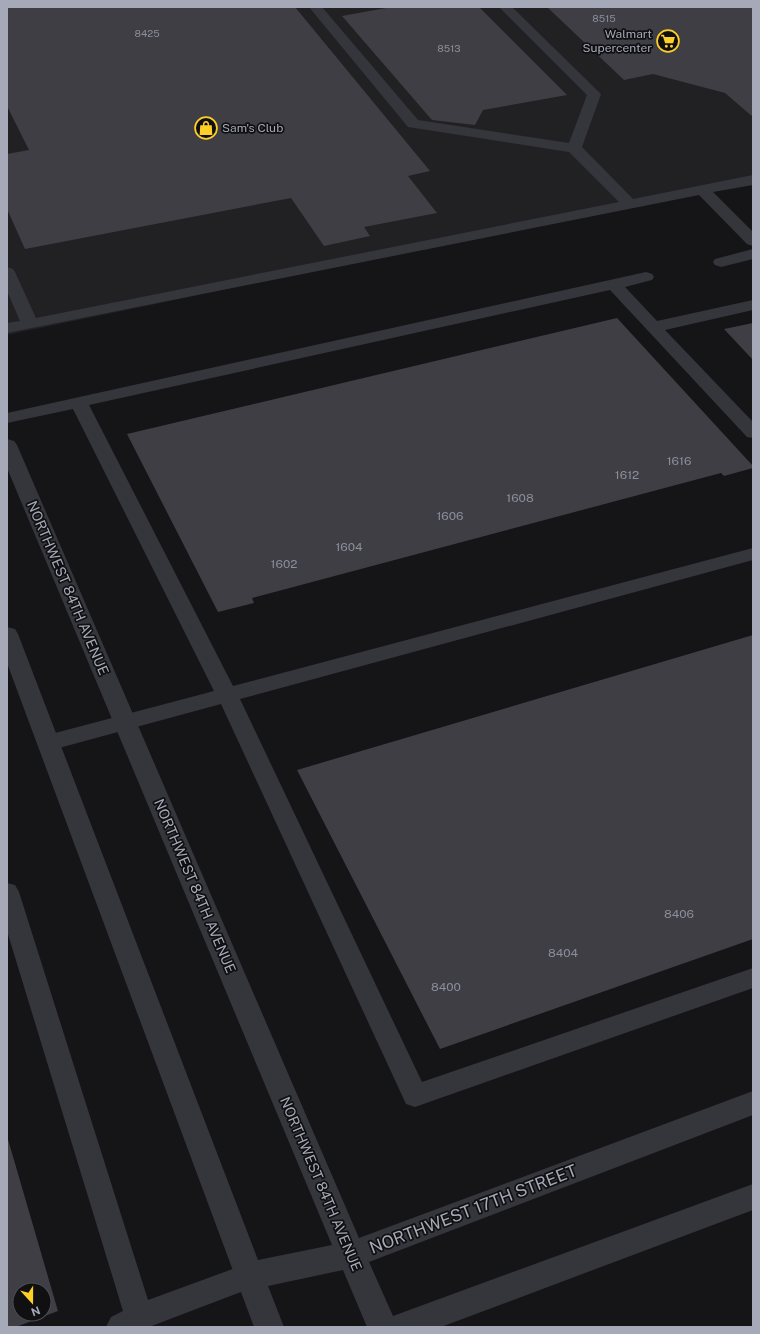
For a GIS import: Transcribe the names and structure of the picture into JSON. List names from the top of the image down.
{
  "streets": {
    "street": ["NORTHWEST 84TH AVENUE", "NORTHWEST 17TH STREET"]
  },
  "crossings": [
    ["NORTHWEST 84TH AVENUE", "NORTHWEST 17TH STREET"]
  ],
  "places": {
    "supermarket": ["Walmart Supercenter"],
    "shop": ["Sam's Club"]
  },
  "house_numbers": [
    "8515",
    "8425",
    "8513",
    "1616",
    "1612",
    "1608",
    "1606",
    "1604",
    "1602",
    "8406",
    "8404",
    "8400"
  ],
  "north": "bottom"
}
